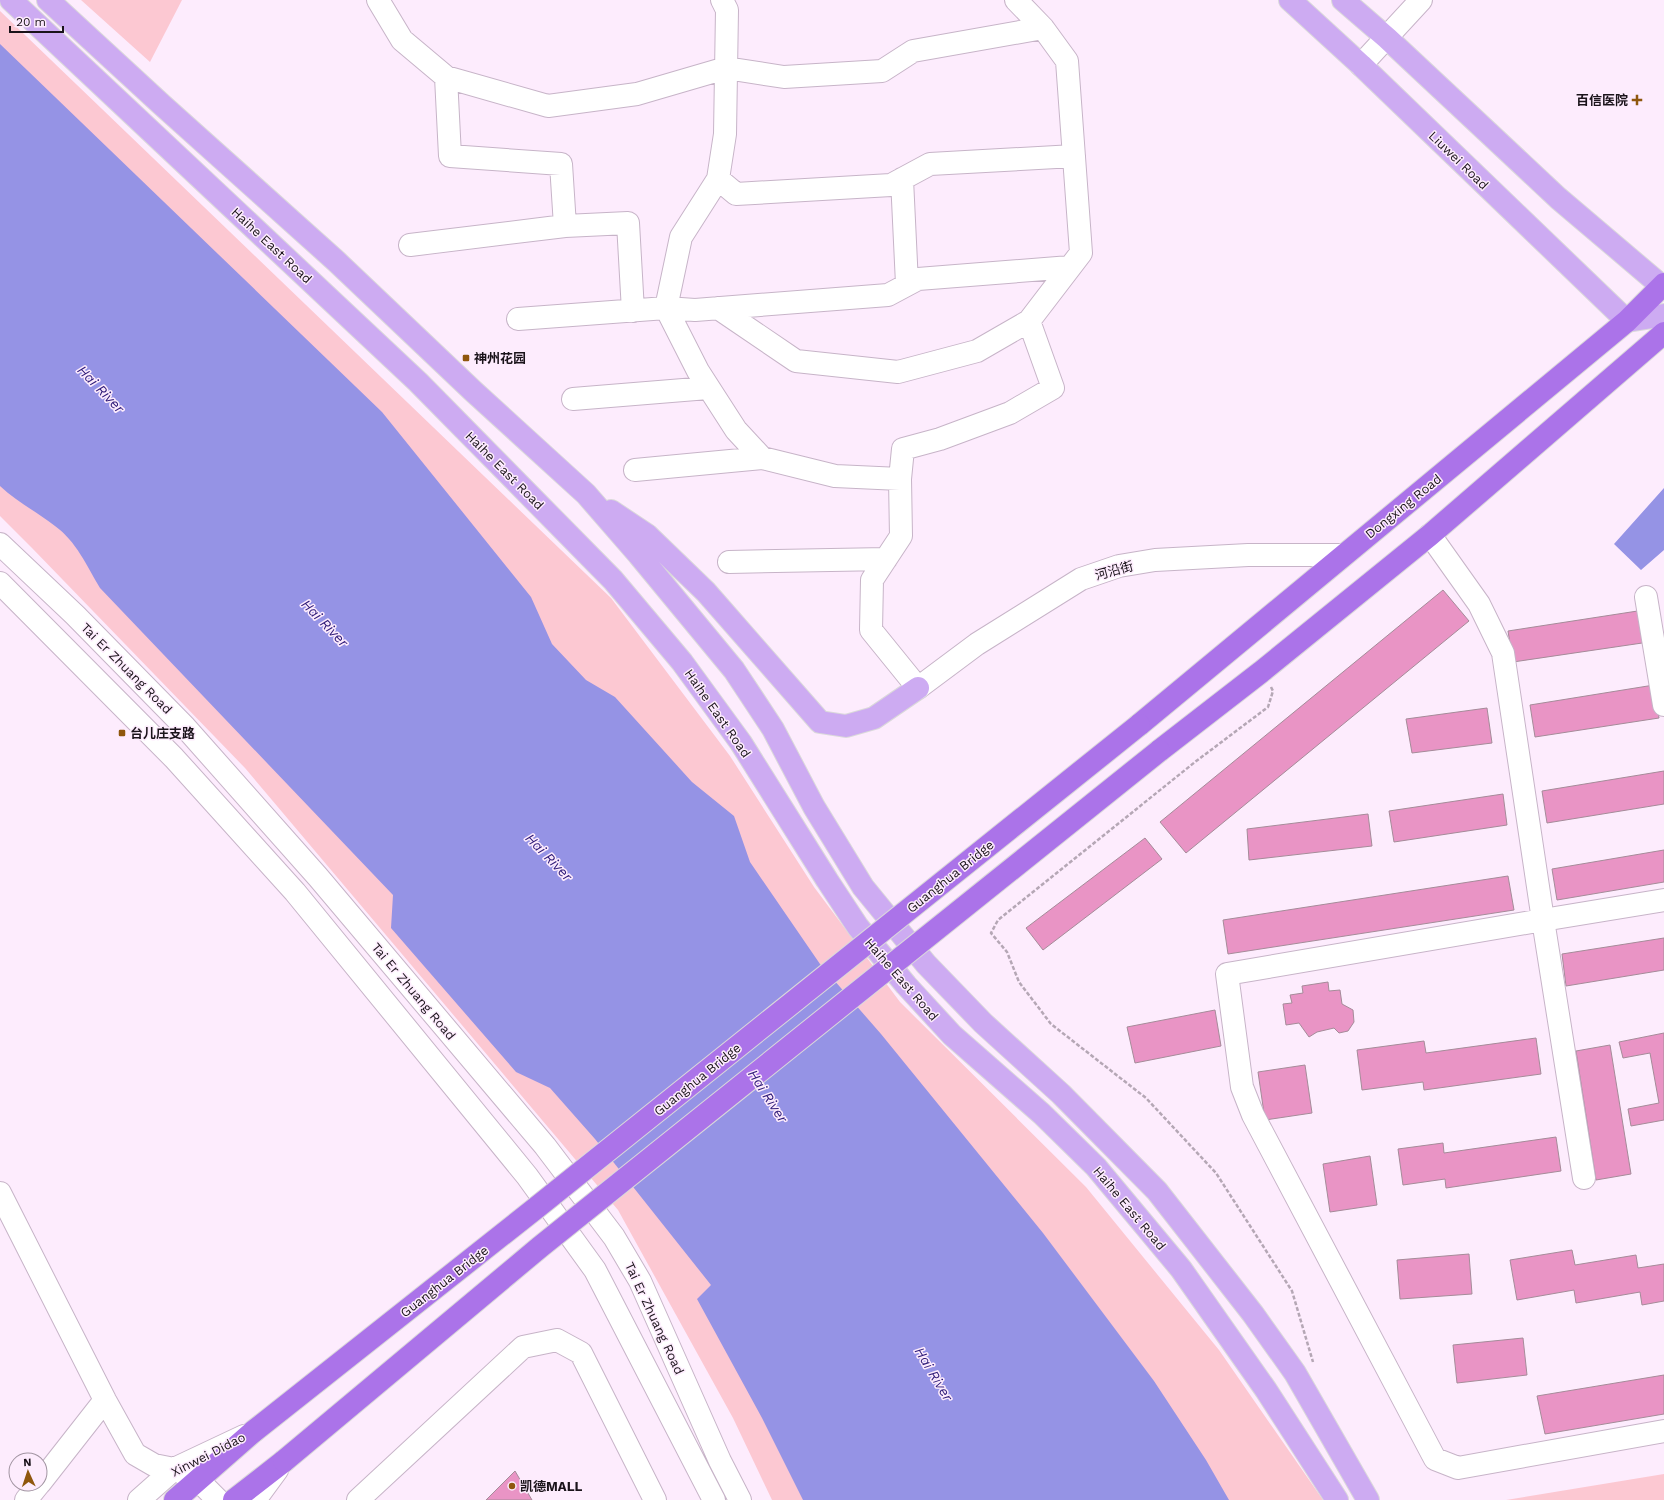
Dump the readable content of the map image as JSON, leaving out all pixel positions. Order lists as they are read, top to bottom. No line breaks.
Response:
{"streets":{"highway":["Dongxing Road","Guanghua Bridge","Xinwei Didao"],"main road":["Liuwei Road","Haihe East Road"],"street":["河沿街","Tai Er Zhuang Road"]},"crossings":[["Liuwei Road","Dongxing Road"],["Dongxing Road","河沿街"],["Dongxing Road","Guanghua Bridge"],["Guanghua Bridge","Xinwei Didao"]],"water":["Hai River"],"places":{"health":["百信医院"],"transit":["神州花园","台儿庄支路"],"other":["凯德MALL"]},"scale_bar":"20 m","north":"top"}
